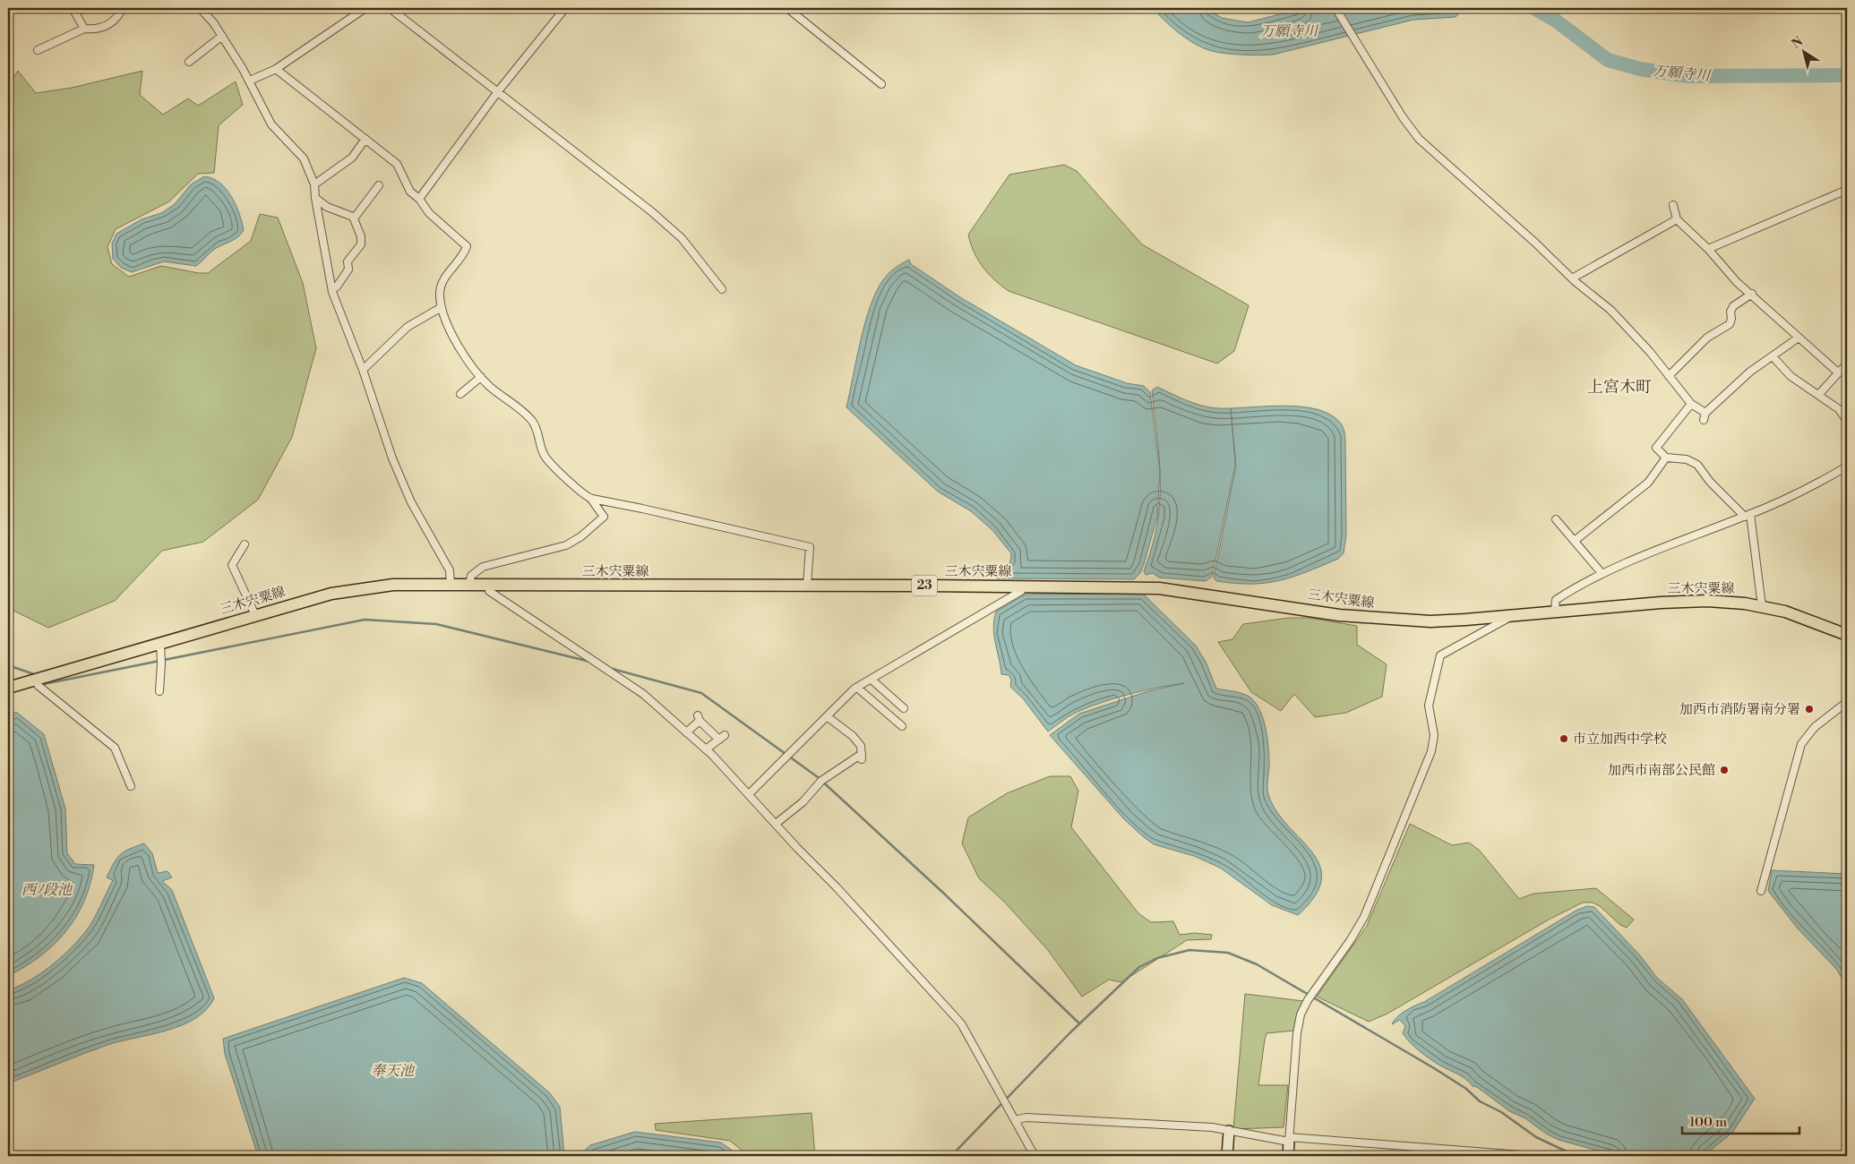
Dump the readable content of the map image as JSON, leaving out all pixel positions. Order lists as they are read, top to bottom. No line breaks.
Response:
{"streets":{"main road":["三木宍粟線","23"]},"districts":["上宮木町"],"water":["万願寺川","西ﾉ段池","奉天池"],"places":["加西市消防署南分署","市立加西中学校","加西市南部公民館"],"scale_bar":"100 m","north":"top left"}
